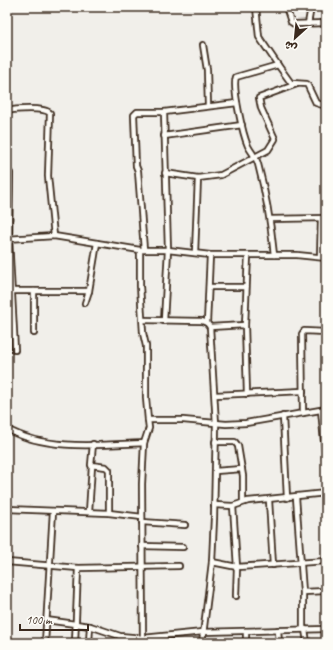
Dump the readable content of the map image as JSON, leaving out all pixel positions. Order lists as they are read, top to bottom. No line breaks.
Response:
{"scale_bar":"100 m","north":"bottom left"}
